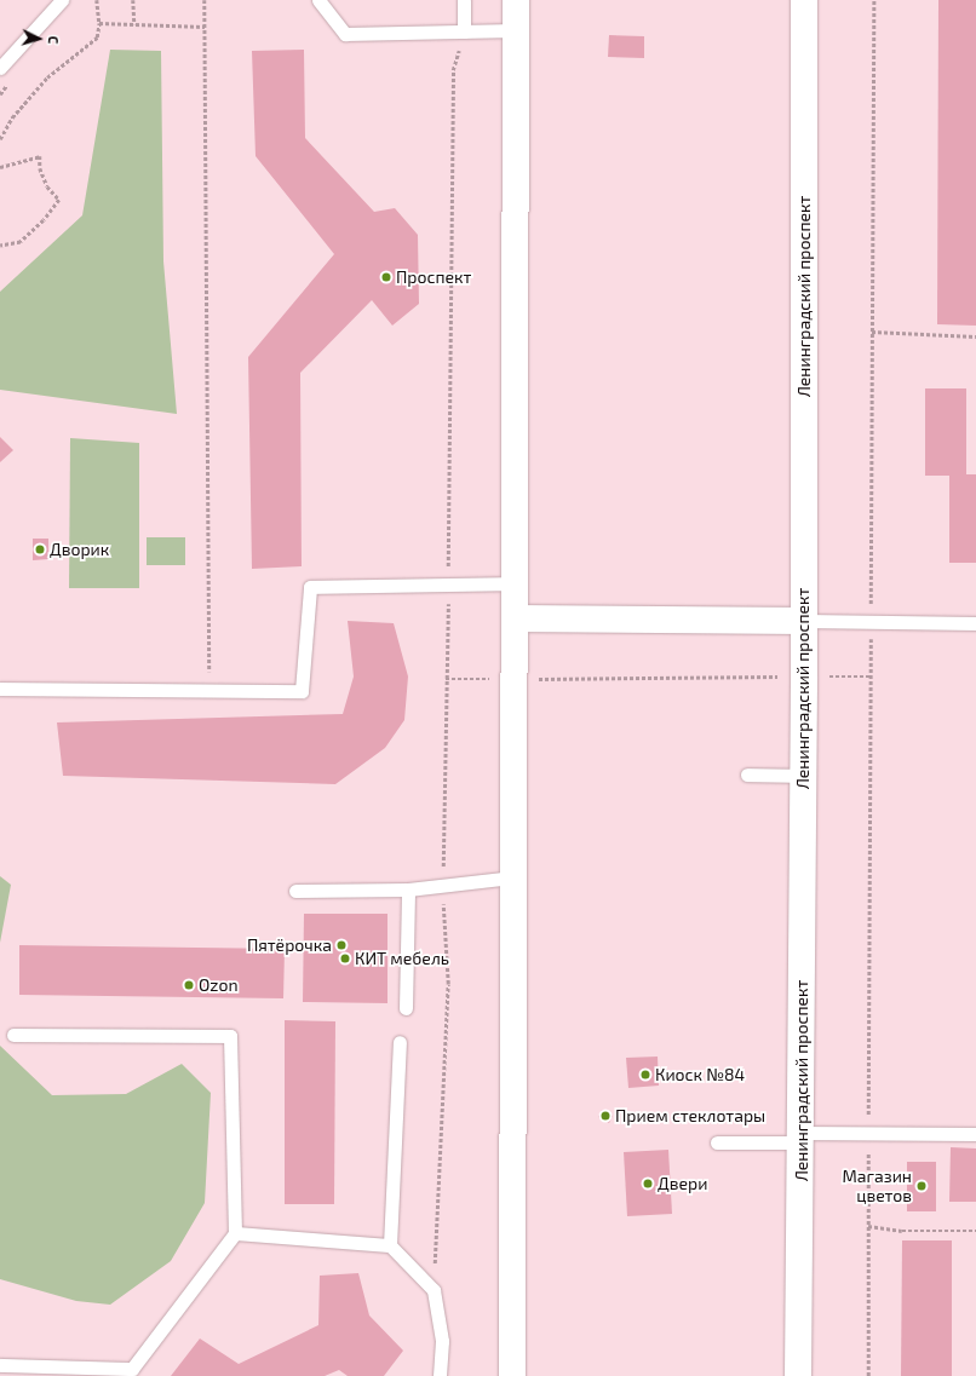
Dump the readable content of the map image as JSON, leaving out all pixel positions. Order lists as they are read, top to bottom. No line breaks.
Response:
{"streets":{"main road":["Ленинградский проспект"]},"places":["Проспект","Дворик","Пятёрочка","КИТ мебель","Ozon","Киоск №84","Прием стеклотары","Двери","Магазин цветов"],"north":"right"}
